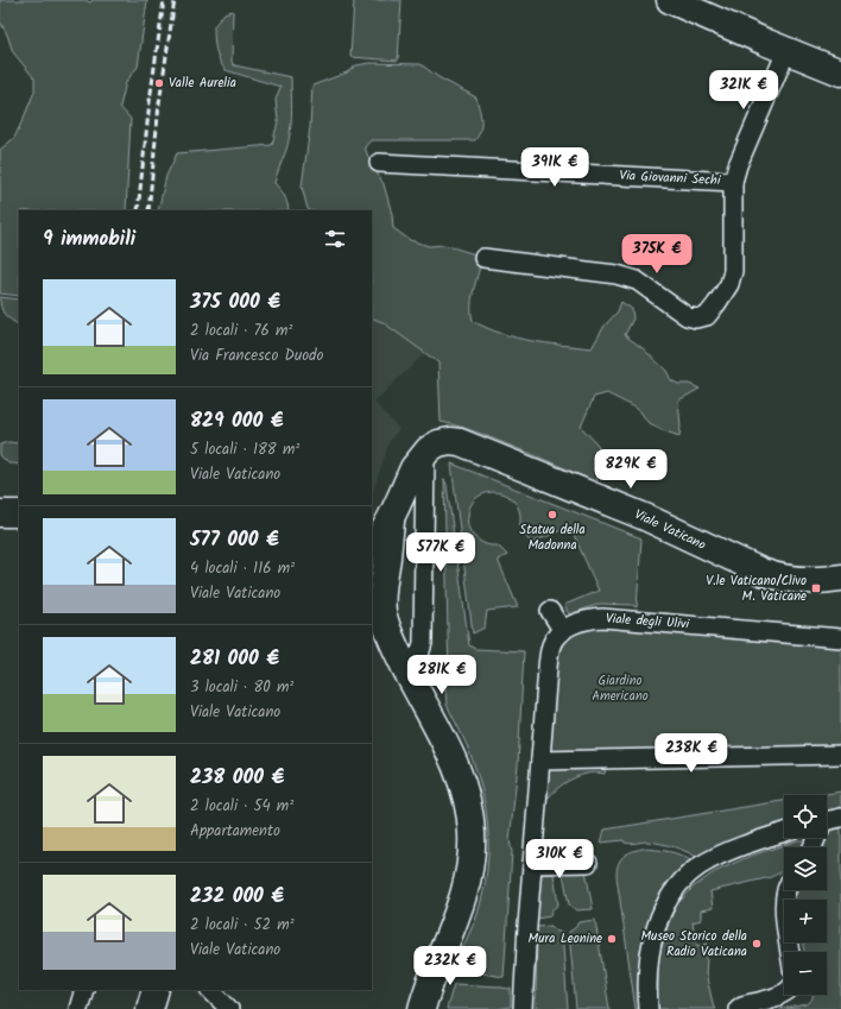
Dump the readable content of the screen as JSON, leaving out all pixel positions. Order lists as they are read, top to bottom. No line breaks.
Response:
{"streets":{"street":["Via Giovanni Sechi","Viale Vaticano","Viale degli Ulivi"]},"parks":["Giardino Americano"],"places":{"other":["Valle Aurelia","Statua della Madonna","Mura Leonine","Museo Storico della Radio Vaticana"],"transit":["V.le Vaticano/Clivo M. Vaticane"]},"page":{"price":["321K €","391K €","375K €","829K €","577K €","281K €","238K €","310K €","232K €"],"heading":"9 immobili","list":[{"name":"375 000 €","note":"2 locali · 76 m² · Via Francesco Duodo"},{"name":"829 000 €","note":"5 locali · 188 m² · Viale Vaticano"},{"name":"577 000 €","note":"4 locali · 116 m² · Viale Vaticano"},{"name":"281 000 €","note":"3 locali · 80 m² · Viale Vaticano"},{"name":"238 000 €","note":"2 locali · 54 m² · Appartamento"},{"name":"232 000 €","note":"2 locali · 52 m² · Viale Vaticano"}],"map_buttons":["+","−"]}}
